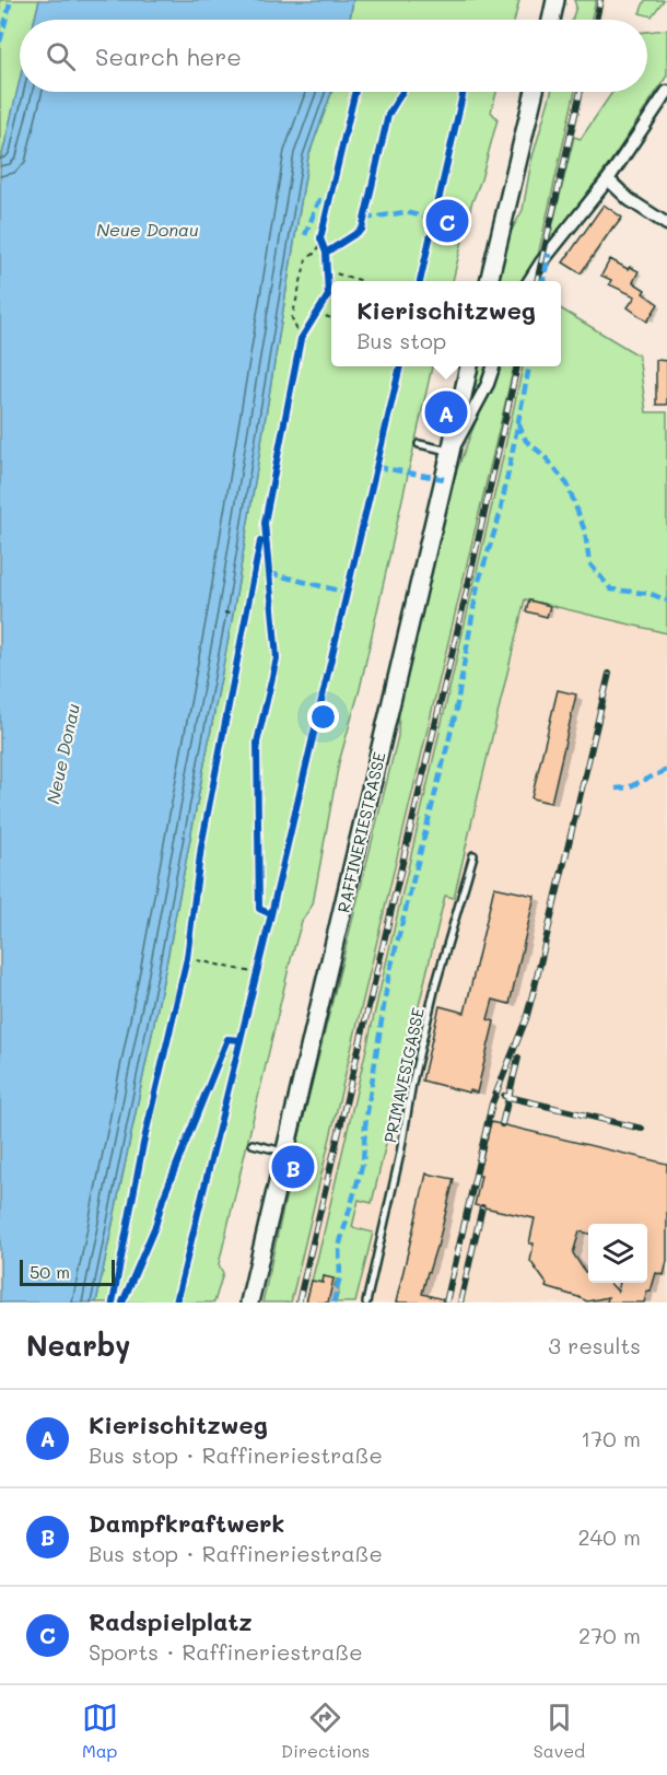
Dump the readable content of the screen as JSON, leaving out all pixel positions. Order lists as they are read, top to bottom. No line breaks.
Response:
{"streets":{"main road":["RAFFINERIESTRASSE"],"lane":["PRIMAVESIGASSE"]},"water":["Neue Donau"],"scale_bar":"50 m","page":{"search":"Search here","pins":["C","A","B"],"popup":["Kierischitzweg","Bus stop"],"scale":"50 m","heading":["Nearby","3 results"],"list":[{"mark":"A","name":"Kierischitzweg","note":"Bus stop · Raffineriestraße","value":"170 m"},{"mark":"B","name":"Dampfkraftwerk","note":"Bus stop · Raffineriestraße","value":"240 m"},{"mark":"C","name":"Radspielplatz","note":"Sports · Raffineriestraße","value":"270 m"}],"nav":["Map","Directions","Saved"]}}
